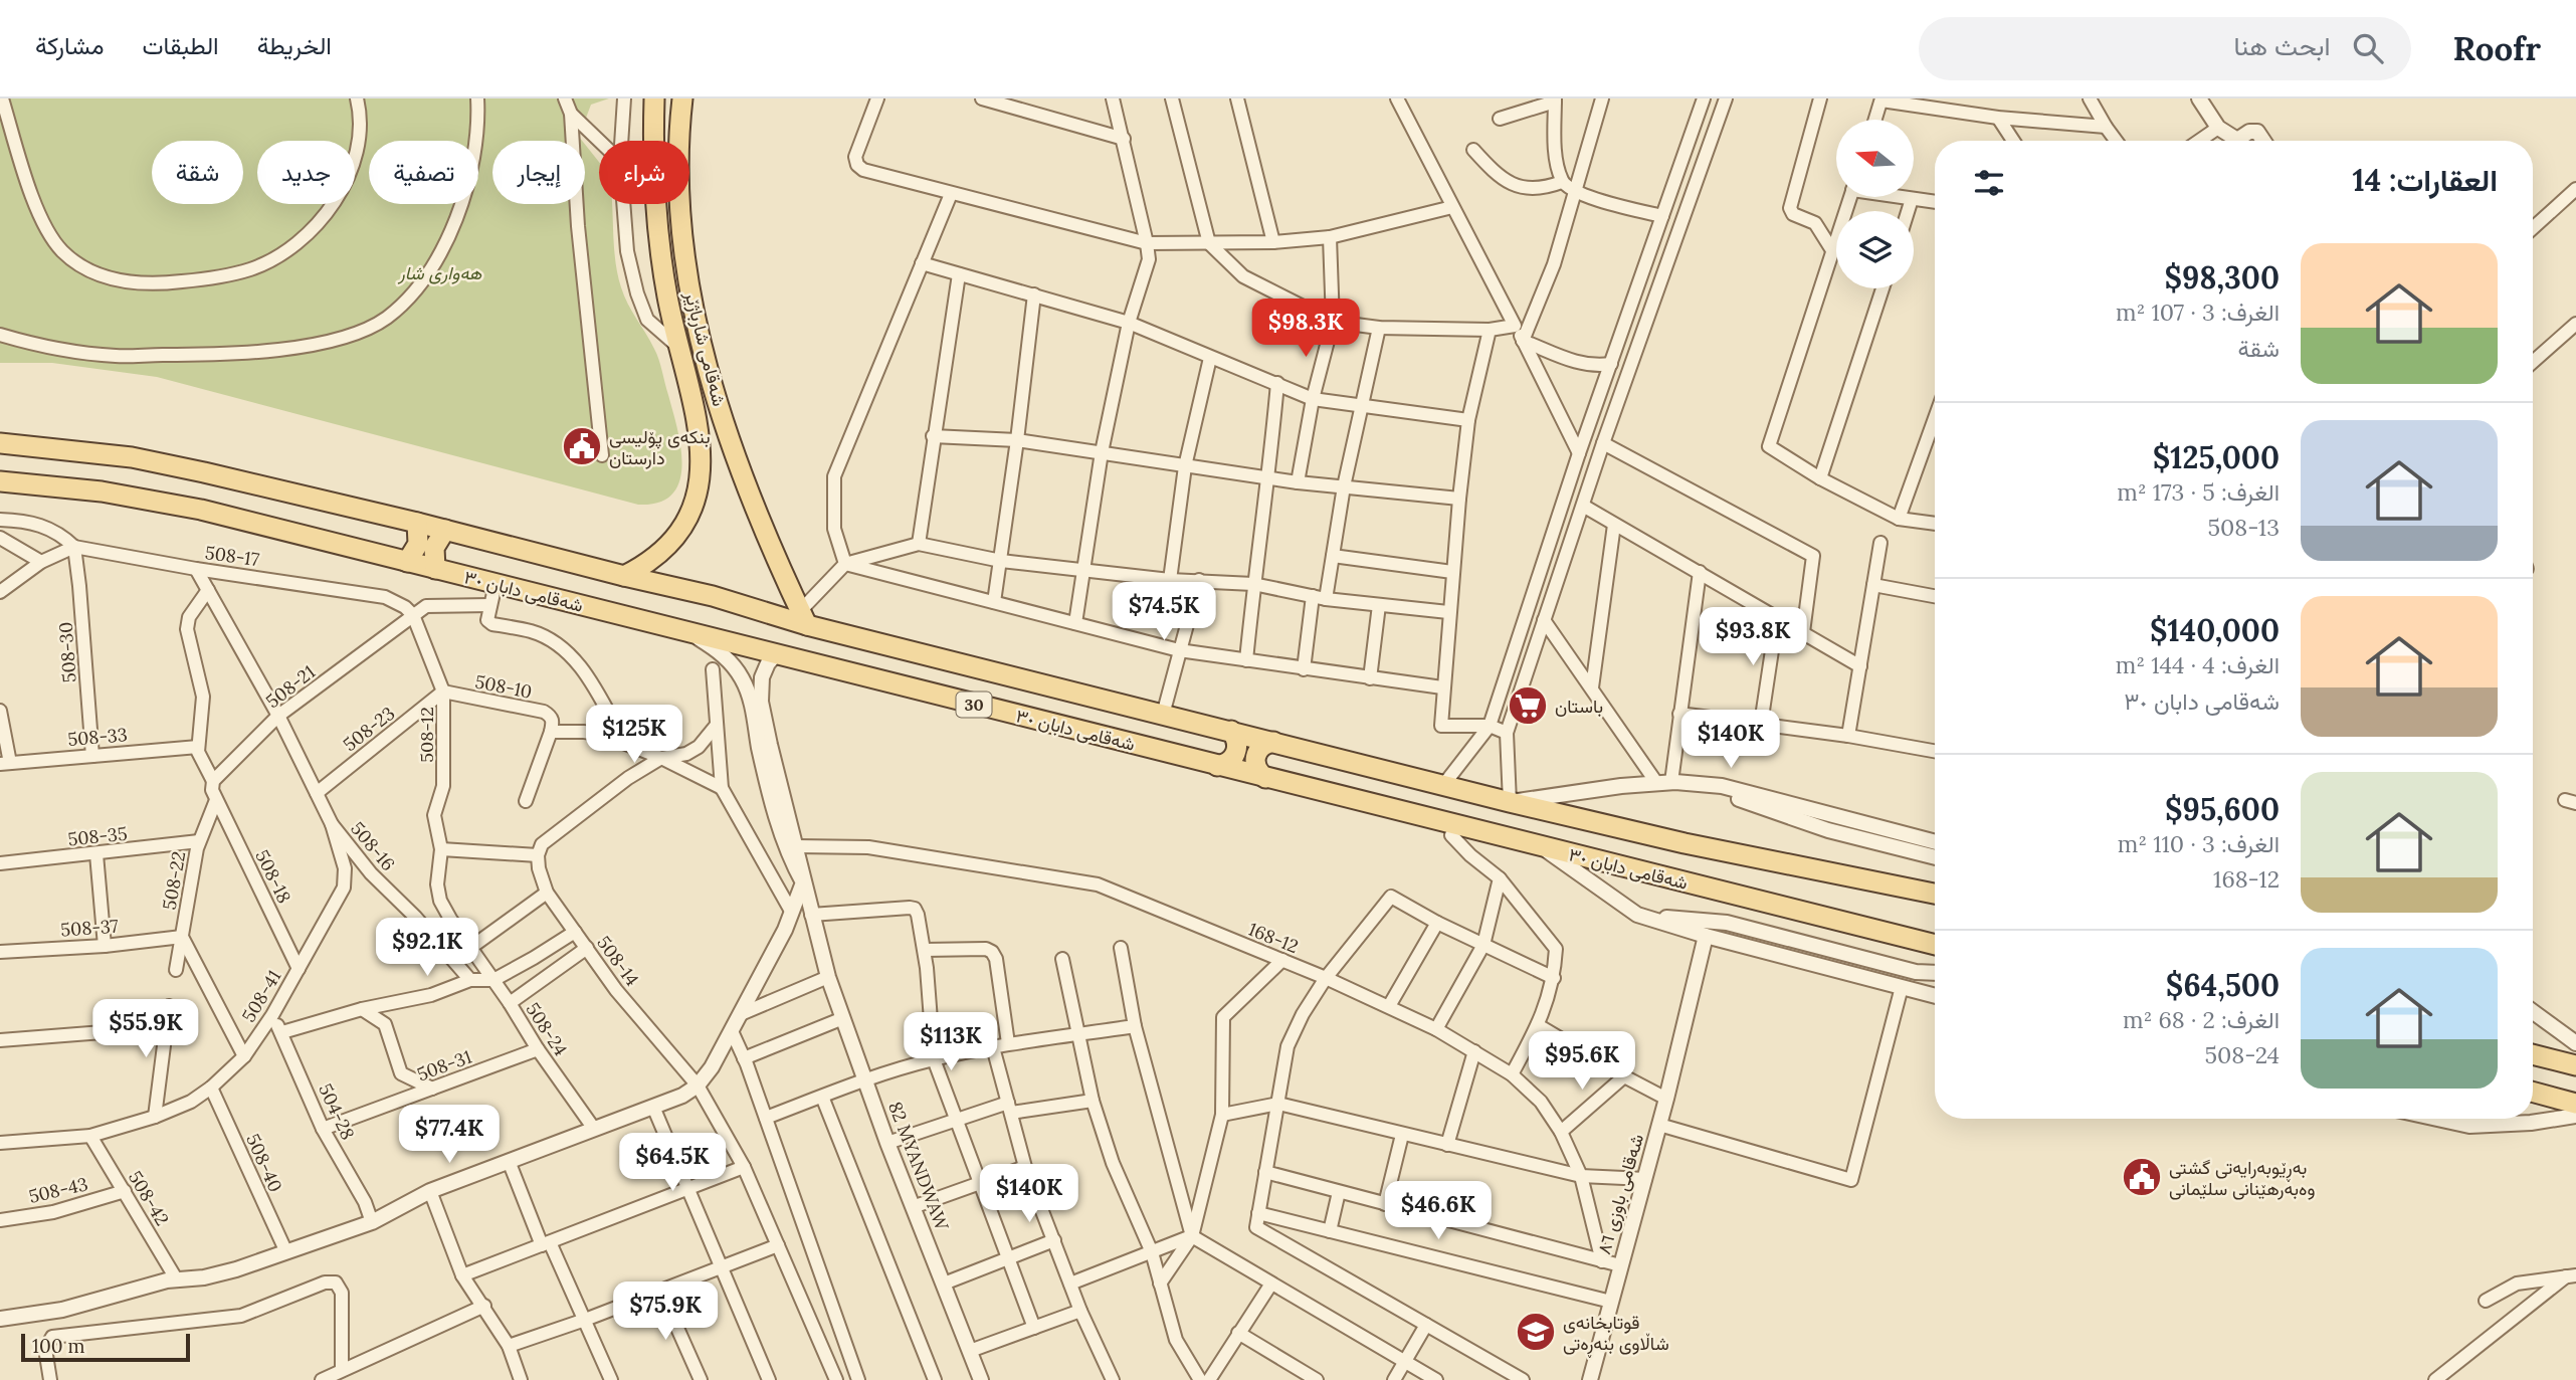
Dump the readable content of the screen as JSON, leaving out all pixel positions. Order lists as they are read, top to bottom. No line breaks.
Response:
{"streets":{"main road":["شەقامی شارباژێر","شەقامی دابان ٣٠","30"],"street":["508-17","508-30","508-21","508-10","508-23","508-12","508-33","508-35","508-16","508-18","508-22","508-37","168-12","508-14","508-41","508-24","508-31","504-28","508-40","82 MYANDWAW","508-43","شەقامی باوزی ٨٦","508-42"]},"crossings":[["شەقامی شارباژێر","شەقامی دابان ٣٠"],["508-17","508-30"],["508-17","508-21"],["508-17","508-12"],["508-17","508-16"],["508-30","508-33"],["508-21","508-12"],["508-21","508-16"],["508-10","508-23"],["508-10","508-12"],["508-23","508-12"],["508-23","508-16"],["508-12","508-24"],["508-35","508-22"],["508-16","508-41"],["508-18","508-22"],["508-18","508-41"],["508-22","508-37"],["508-41","504-28"],["508-41","508-40"],["508-41","508-42"],["508-24","508-31"],["508-31","504-28"],["508-43","508-42"]],"parks":["هەواری شار"],"places":{"public building":["بنکەی پۆلیسی دارستان","بەڕێوبەرایەتی گشتی وەبەرهێنانی سلێمانی"],"supermarket":["باستان"],"school or university":["قوتابخانەی شاڵاوی بنەڕەتی"]},"scale_bar":"100 m","north":"left","page":{"header":"Roofr","search":"ابحث هنا","nav":["الخريطة","الطبقات","مشاركة"],"chip":["شراء","إيجار","تصفية","جديد","شقة"],"heading":"العقارات: 14","list":[{"name":"$98,300","note":"الغرف: 3 · 107 m² · شقة"},{"name":"$125,000","note":"الغرف: 5 · 173 m² · 508-13"},{"name":"$140,000","note":"الغرف: 4 · 144 m² · شەقامی دابان ٣٠"},{"name":"$95,600","note":"الغرف: 3 · 110 m² · 168-12"},{"name":"$64,500","note":"الغرف: 2 · 68 m² · 508-24"}],"price":["$98.3K","$74.5K","$93.8K","$125K","$140K","$92.1K","$55.9K","$113K","$95.6K","$77.4K","$64.5K","$140K","$46.6K","$75.9K"],"scale":"100 m"}}
